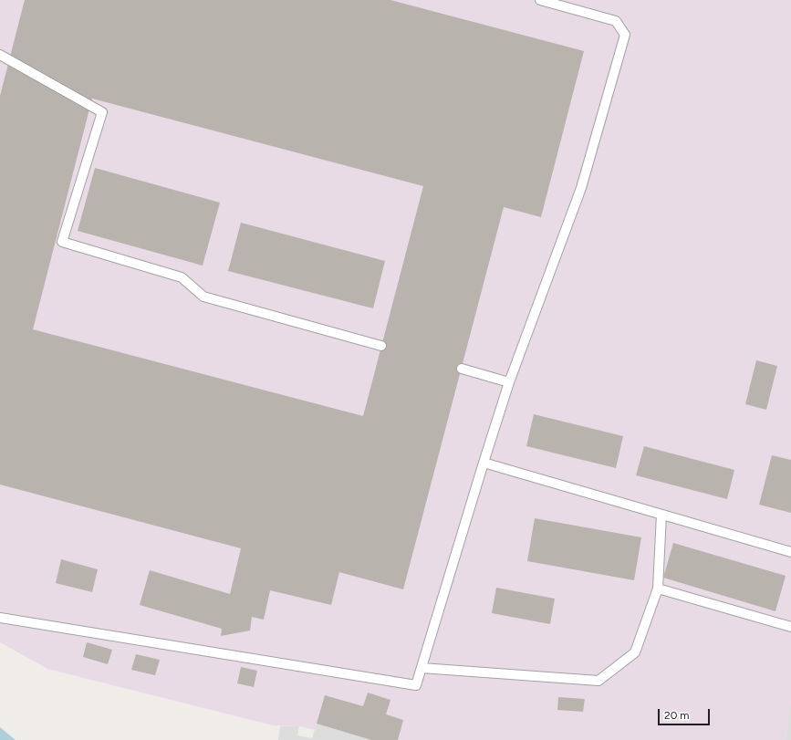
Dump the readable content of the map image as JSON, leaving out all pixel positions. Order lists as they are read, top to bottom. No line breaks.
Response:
{"scale_bar":"20 m"}
